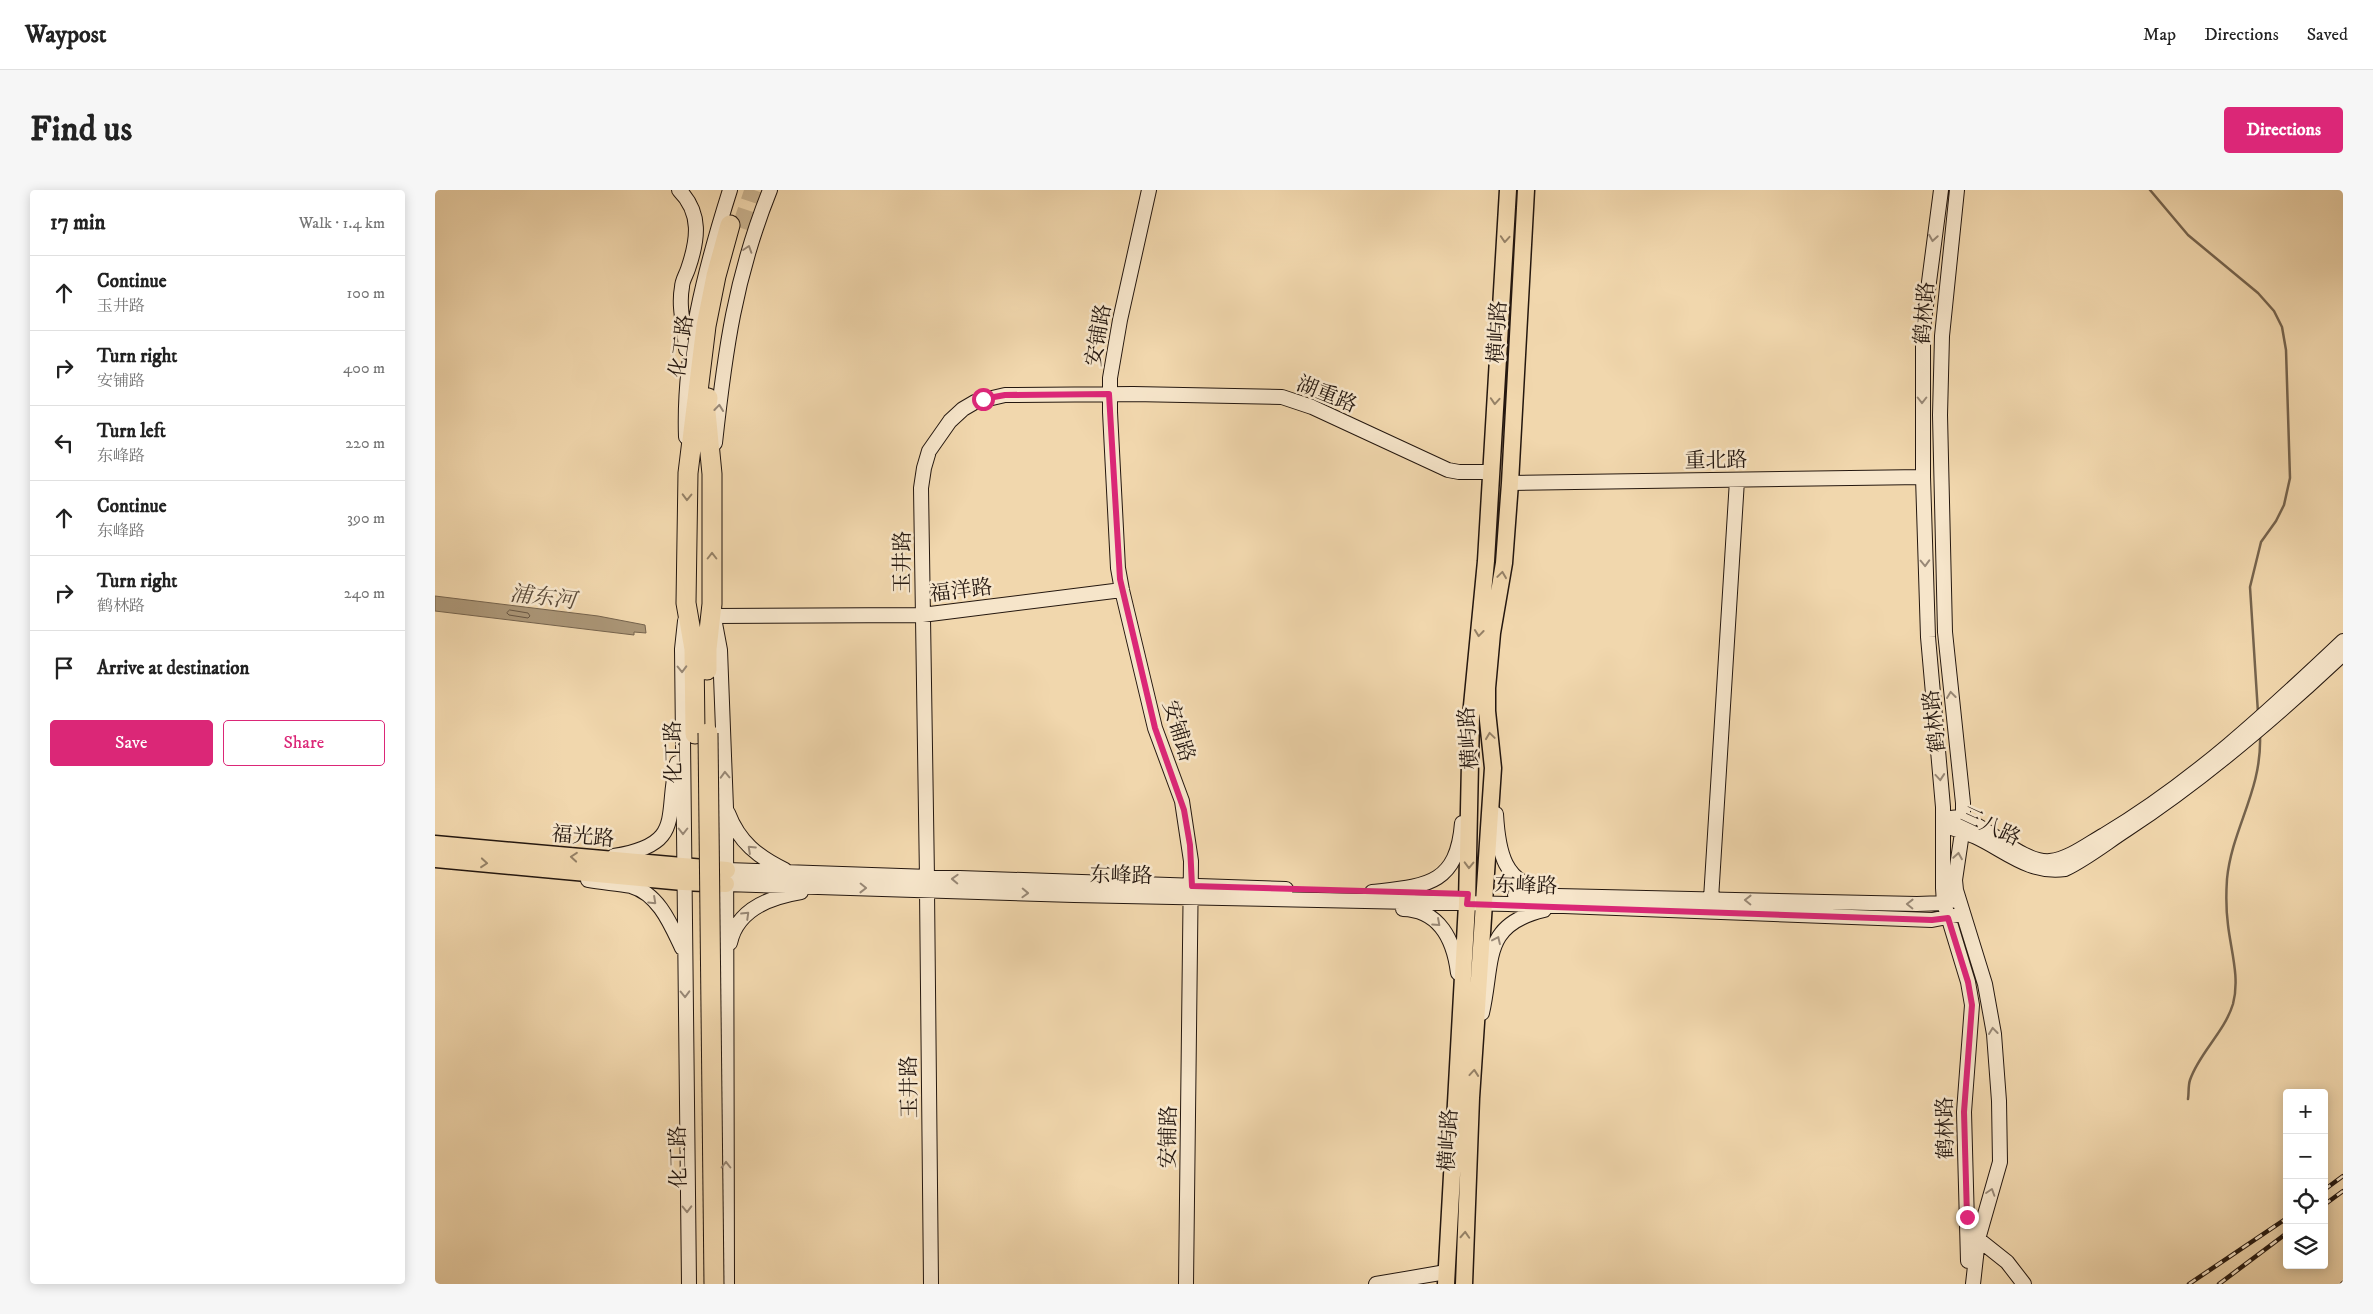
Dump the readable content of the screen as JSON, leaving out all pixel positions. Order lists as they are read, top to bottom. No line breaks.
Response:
{"streets":{"highway":["化工路"],"main road":["鹤林路","横屿路","安铺路","湖重路","重北路","玉井路","福洋路","三八路","福光路","东峰路"]},"crossings":[["鹤林路","重北路"],["鹤林路","三八路"],["鹤林路","东峰路"],["横屿路","湖重路"],["横屿路","重北路"],["横屿路","东峰路"],["安铺路","湖重路"],["安铺路","玉井路"],["安铺路","福洋路"],["安铺路","东峰路"],["化工路","福洋路"],["湖重路","玉井路"],["玉井路","福洋路"],["玉井路","东峰路"],["福光路","东峰路"]],"water":["浦东河"],"page":{"header":"Waypost","nav":["Map","Directions","Saved"],"buttons":["Directions",["Save","Share"]],"title":"Find us","heading":["17 min","Walk · 1.4 km"],"list":[["Continue","玉井路","100 m"],["Turn right","安铺路","400 m"],["Turn left","东峰路","220 m"],["Continue","东峰路","390 m"],["Turn right","鹤林路","240 m"],"Arrive at destination"],"map_buttons":["+","−"]}}
